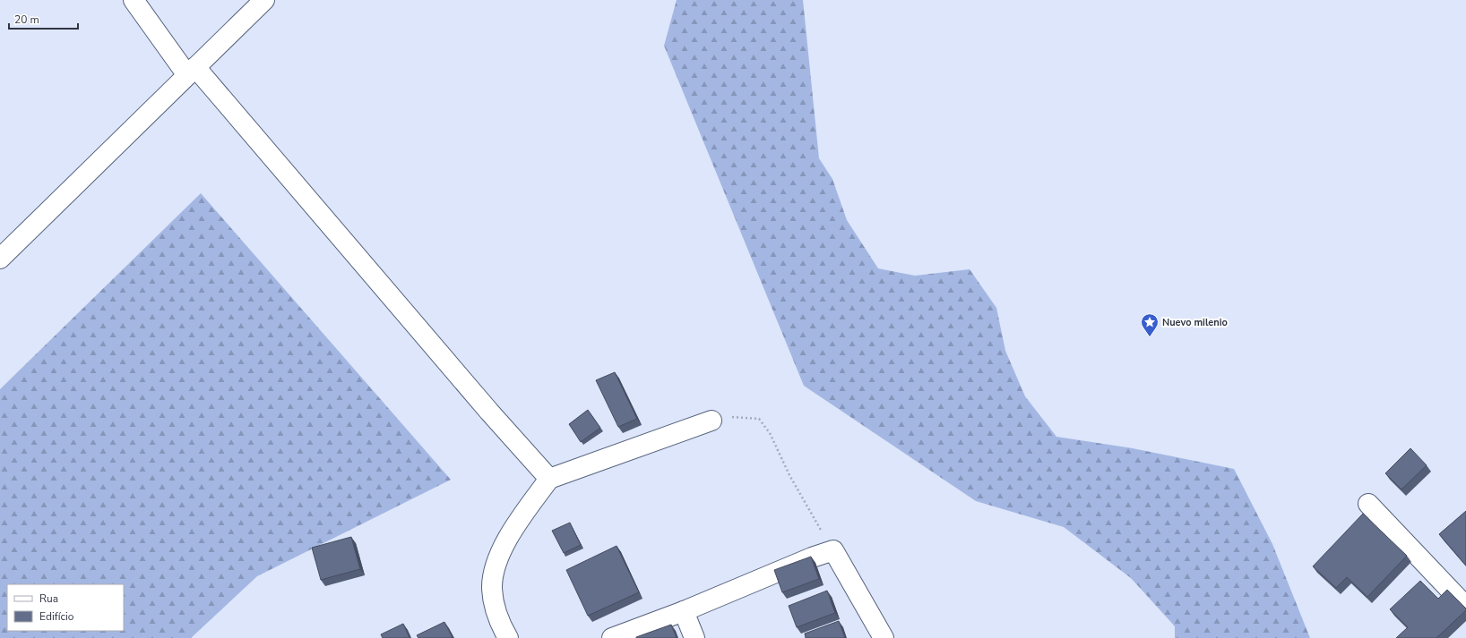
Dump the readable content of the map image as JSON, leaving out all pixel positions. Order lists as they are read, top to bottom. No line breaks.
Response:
{"places":{"place":["Nuevo milenio"]},"legend":["Rua","Edifício"],"scale_bar":"20 m"}
